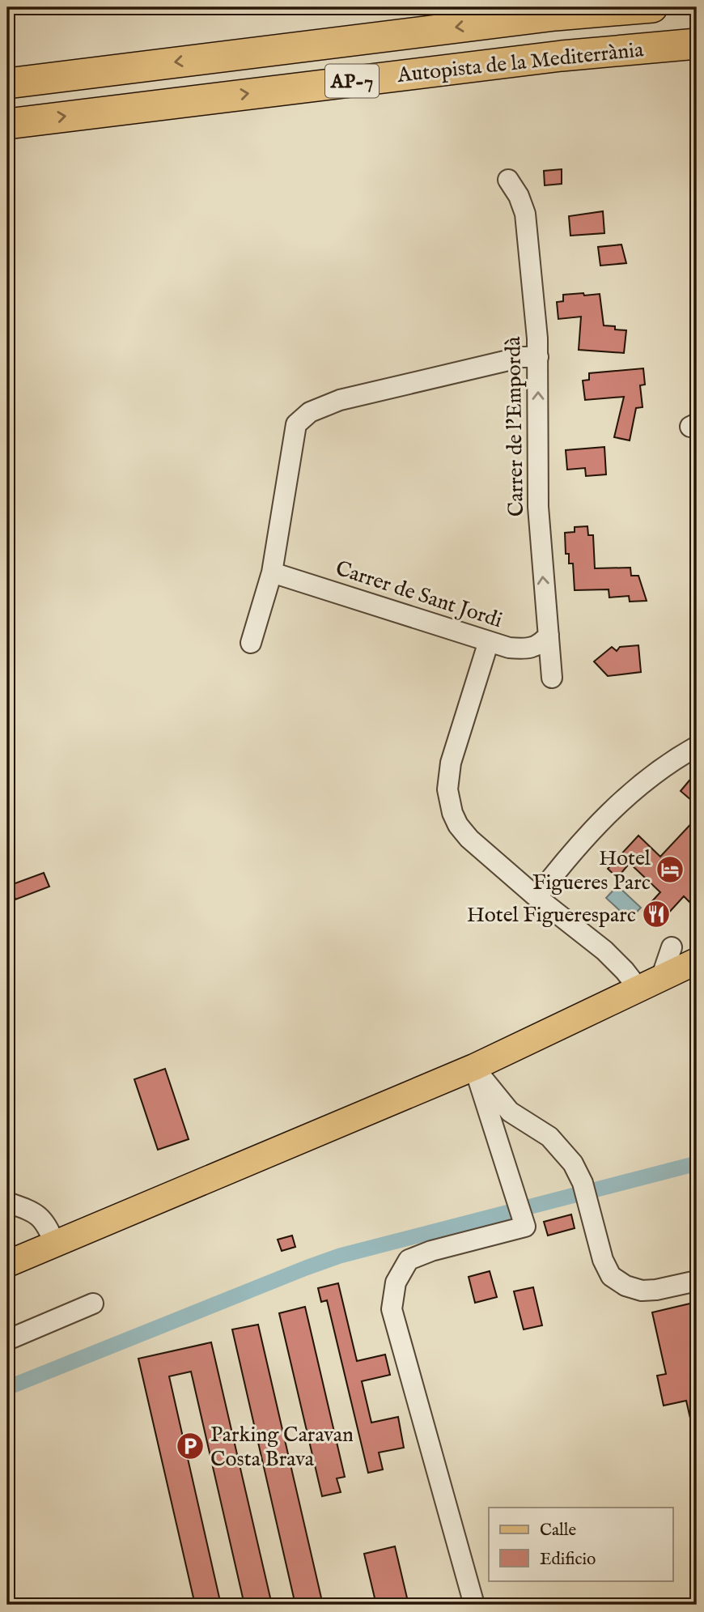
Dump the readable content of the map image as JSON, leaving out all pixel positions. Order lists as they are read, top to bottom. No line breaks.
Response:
{"streets":{"highway":["Autopista de la Mediterrània","AP-7"],"street":["Carrer de l'Empordà","Carrer de Sant Jordi"]},"crossings":[["Carrer de l'Empordà","Carrer de Sant Jordi"]],"one_way":["Carrer de l'Empordà"],"places":{"hotel":["Hotel Figueres Parc"],"restaurant":["Hotel Figueresparc"],"parking":["Parking Caravan Costa Brava"]},"legend":["Calle","Edificio"]}
